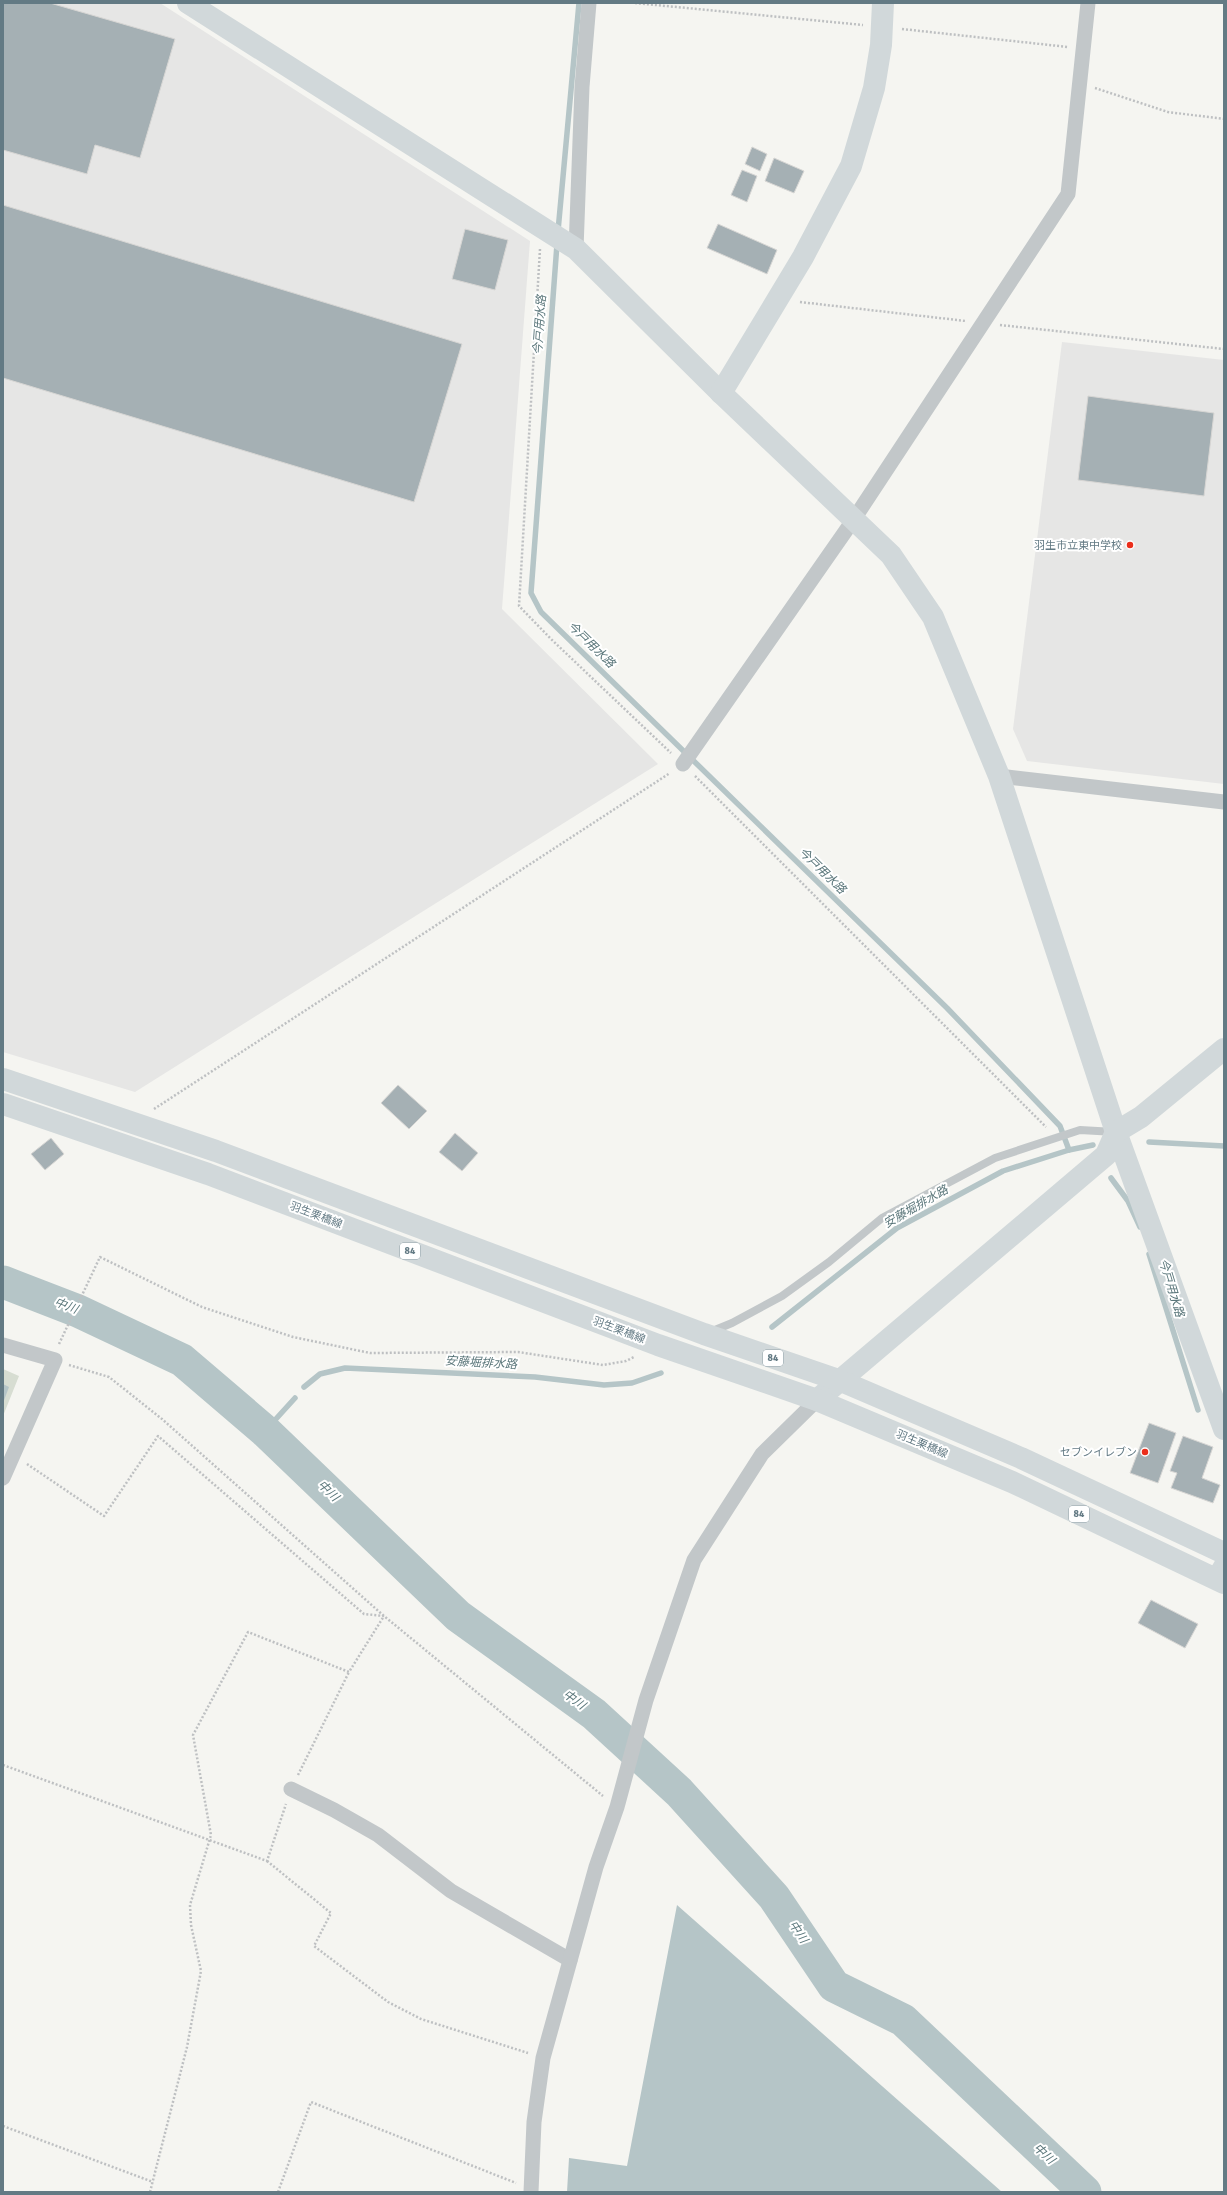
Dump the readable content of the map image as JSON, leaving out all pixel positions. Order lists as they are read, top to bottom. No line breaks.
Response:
{"streets":{"street":["羽生栗橋線","84"]},"water":["今戸用水路","安藤堀排水路","中川"],"places":["羽生市立東中学校","セブンイレブン"]}
